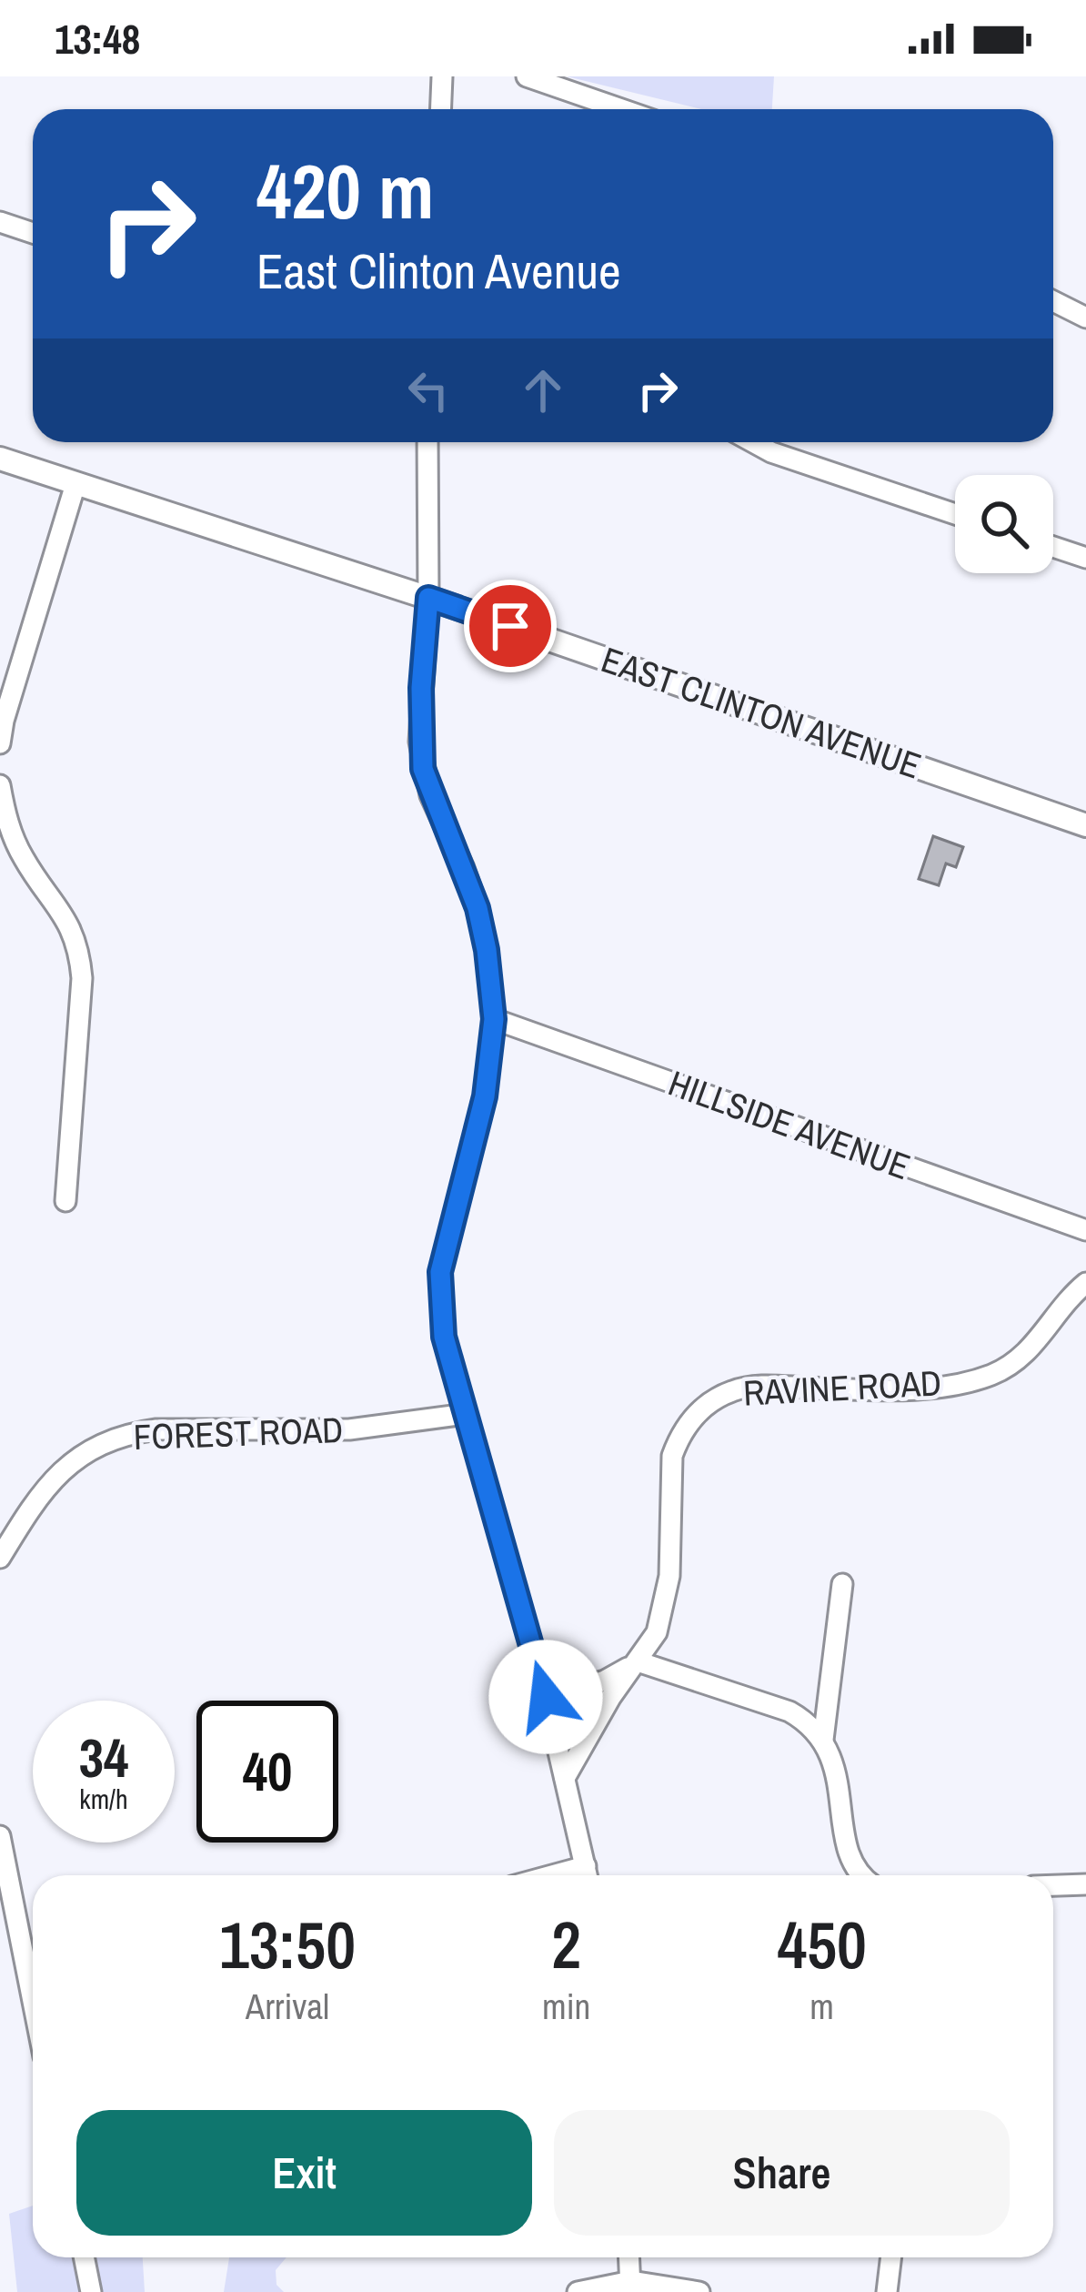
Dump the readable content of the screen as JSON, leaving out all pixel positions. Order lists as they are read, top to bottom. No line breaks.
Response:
{"streets":{"main road":["EAST CLINTON AVENUE"],"street":["HILLSIDE AVENUE","RAVINE ROAD","FOREST ROAD"]},"page":{"status":"13:48","turn":["420 m","East Clinton Avenue"],"speed":"34 km/h","limit":"40","eta":["13:50","Arrival","2","min","450","m"],"buttons":["Exit","Share"]}}
